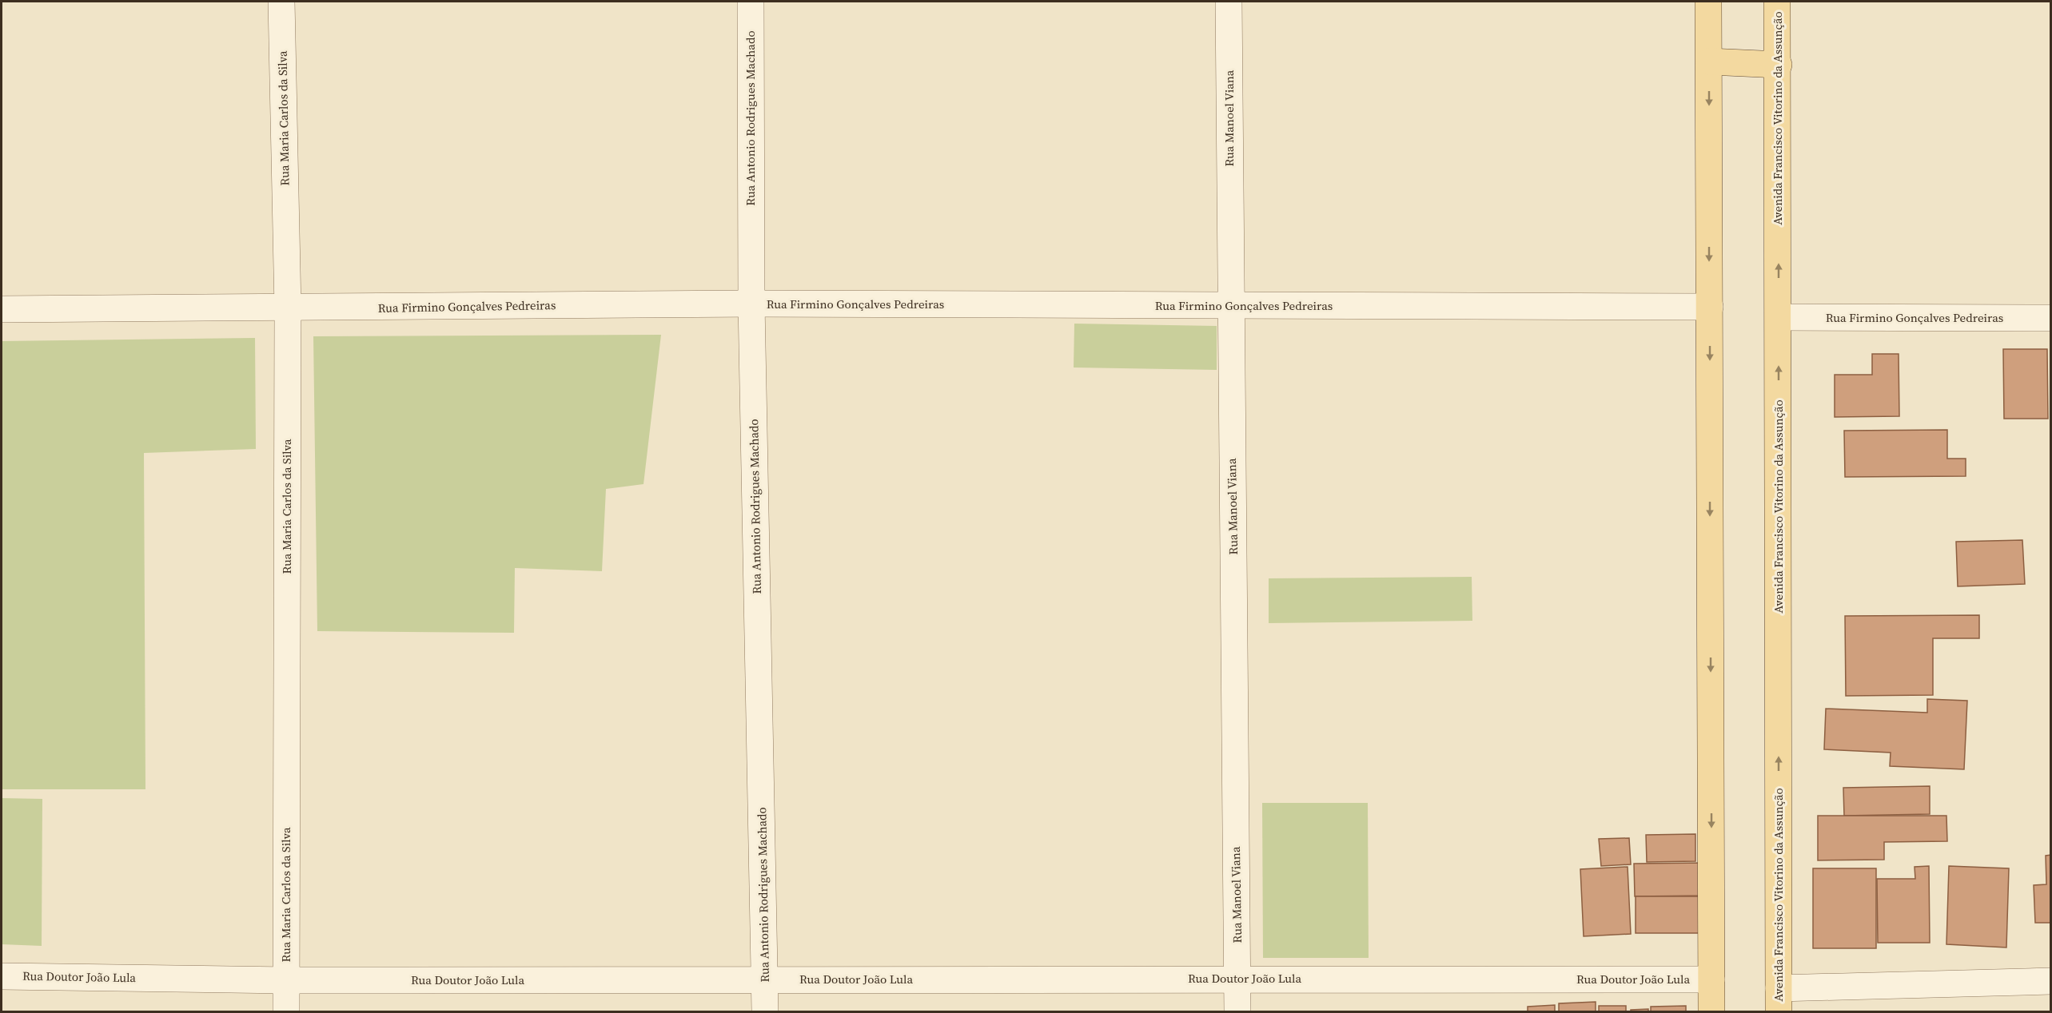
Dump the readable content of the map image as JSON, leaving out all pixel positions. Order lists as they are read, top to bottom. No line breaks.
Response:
{"streets":{"main road":["Avenida Francisco Vitorino da Assunção"],"street":["Rua Maria Carlos da Silva","Rua Antonio Rodrigues Machado","Rua Manoel Viana","Rua Firmino Gonçalves Pedreiras","Rua Doutor João Lula"]},"crossings":[["Rua Maria Carlos da Silva","Rua Firmino Gonçalves Pedreiras"],["Rua Maria Carlos da Silva","Rua Doutor João Lula"],["Rua Antonio Rodrigues Machado","Rua Firmino Gonçalves Pedreiras"],["Rua Antonio Rodrigues Machado","Rua Doutor João Lula"],["Rua Manoel Viana","Rua Firmino Gonçalves Pedreiras"],["Rua Manoel Viana","Rua Doutor João Lula"],["Avenida Francisco Vitorino da Assunção","Rua Firmino Gonçalves Pedreiras"]]}
